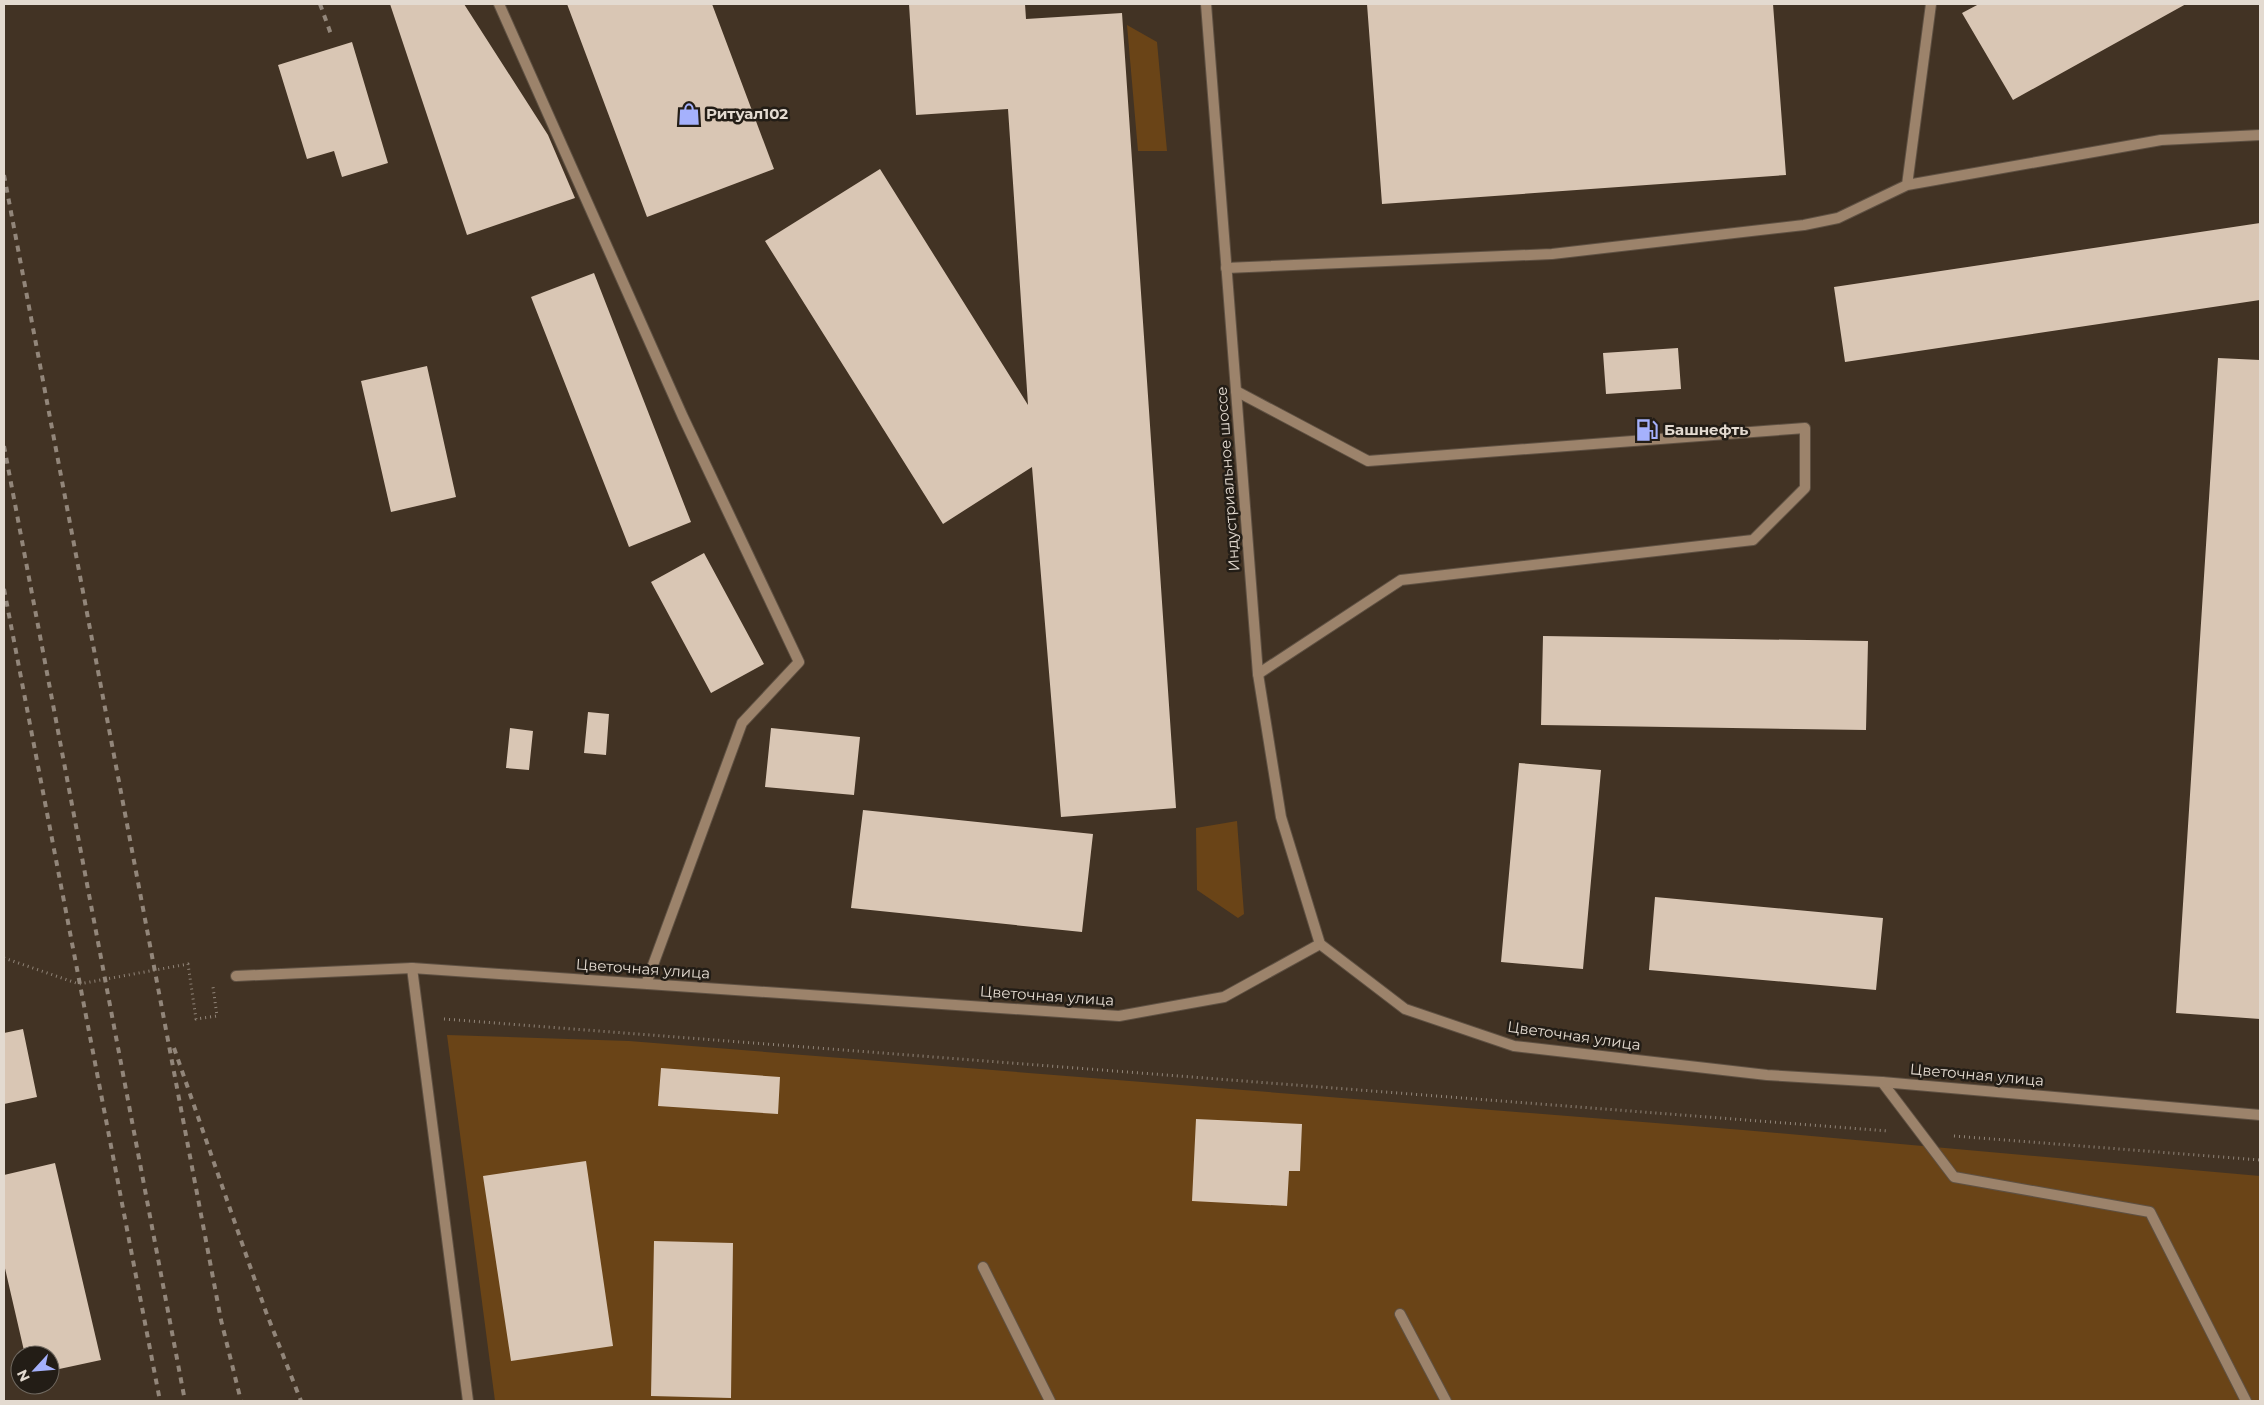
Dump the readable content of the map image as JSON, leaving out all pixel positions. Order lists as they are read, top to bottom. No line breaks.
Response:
{"streets":{"street":["Индустриальное шоссе","Цветочная улица"]},"crossings":[["Индустриальное шоссе","Цветочная улица"]],"places":{"shop":["Ритуал102"],"fuel station":["Башнефть"]},"north":"bottom left"}
